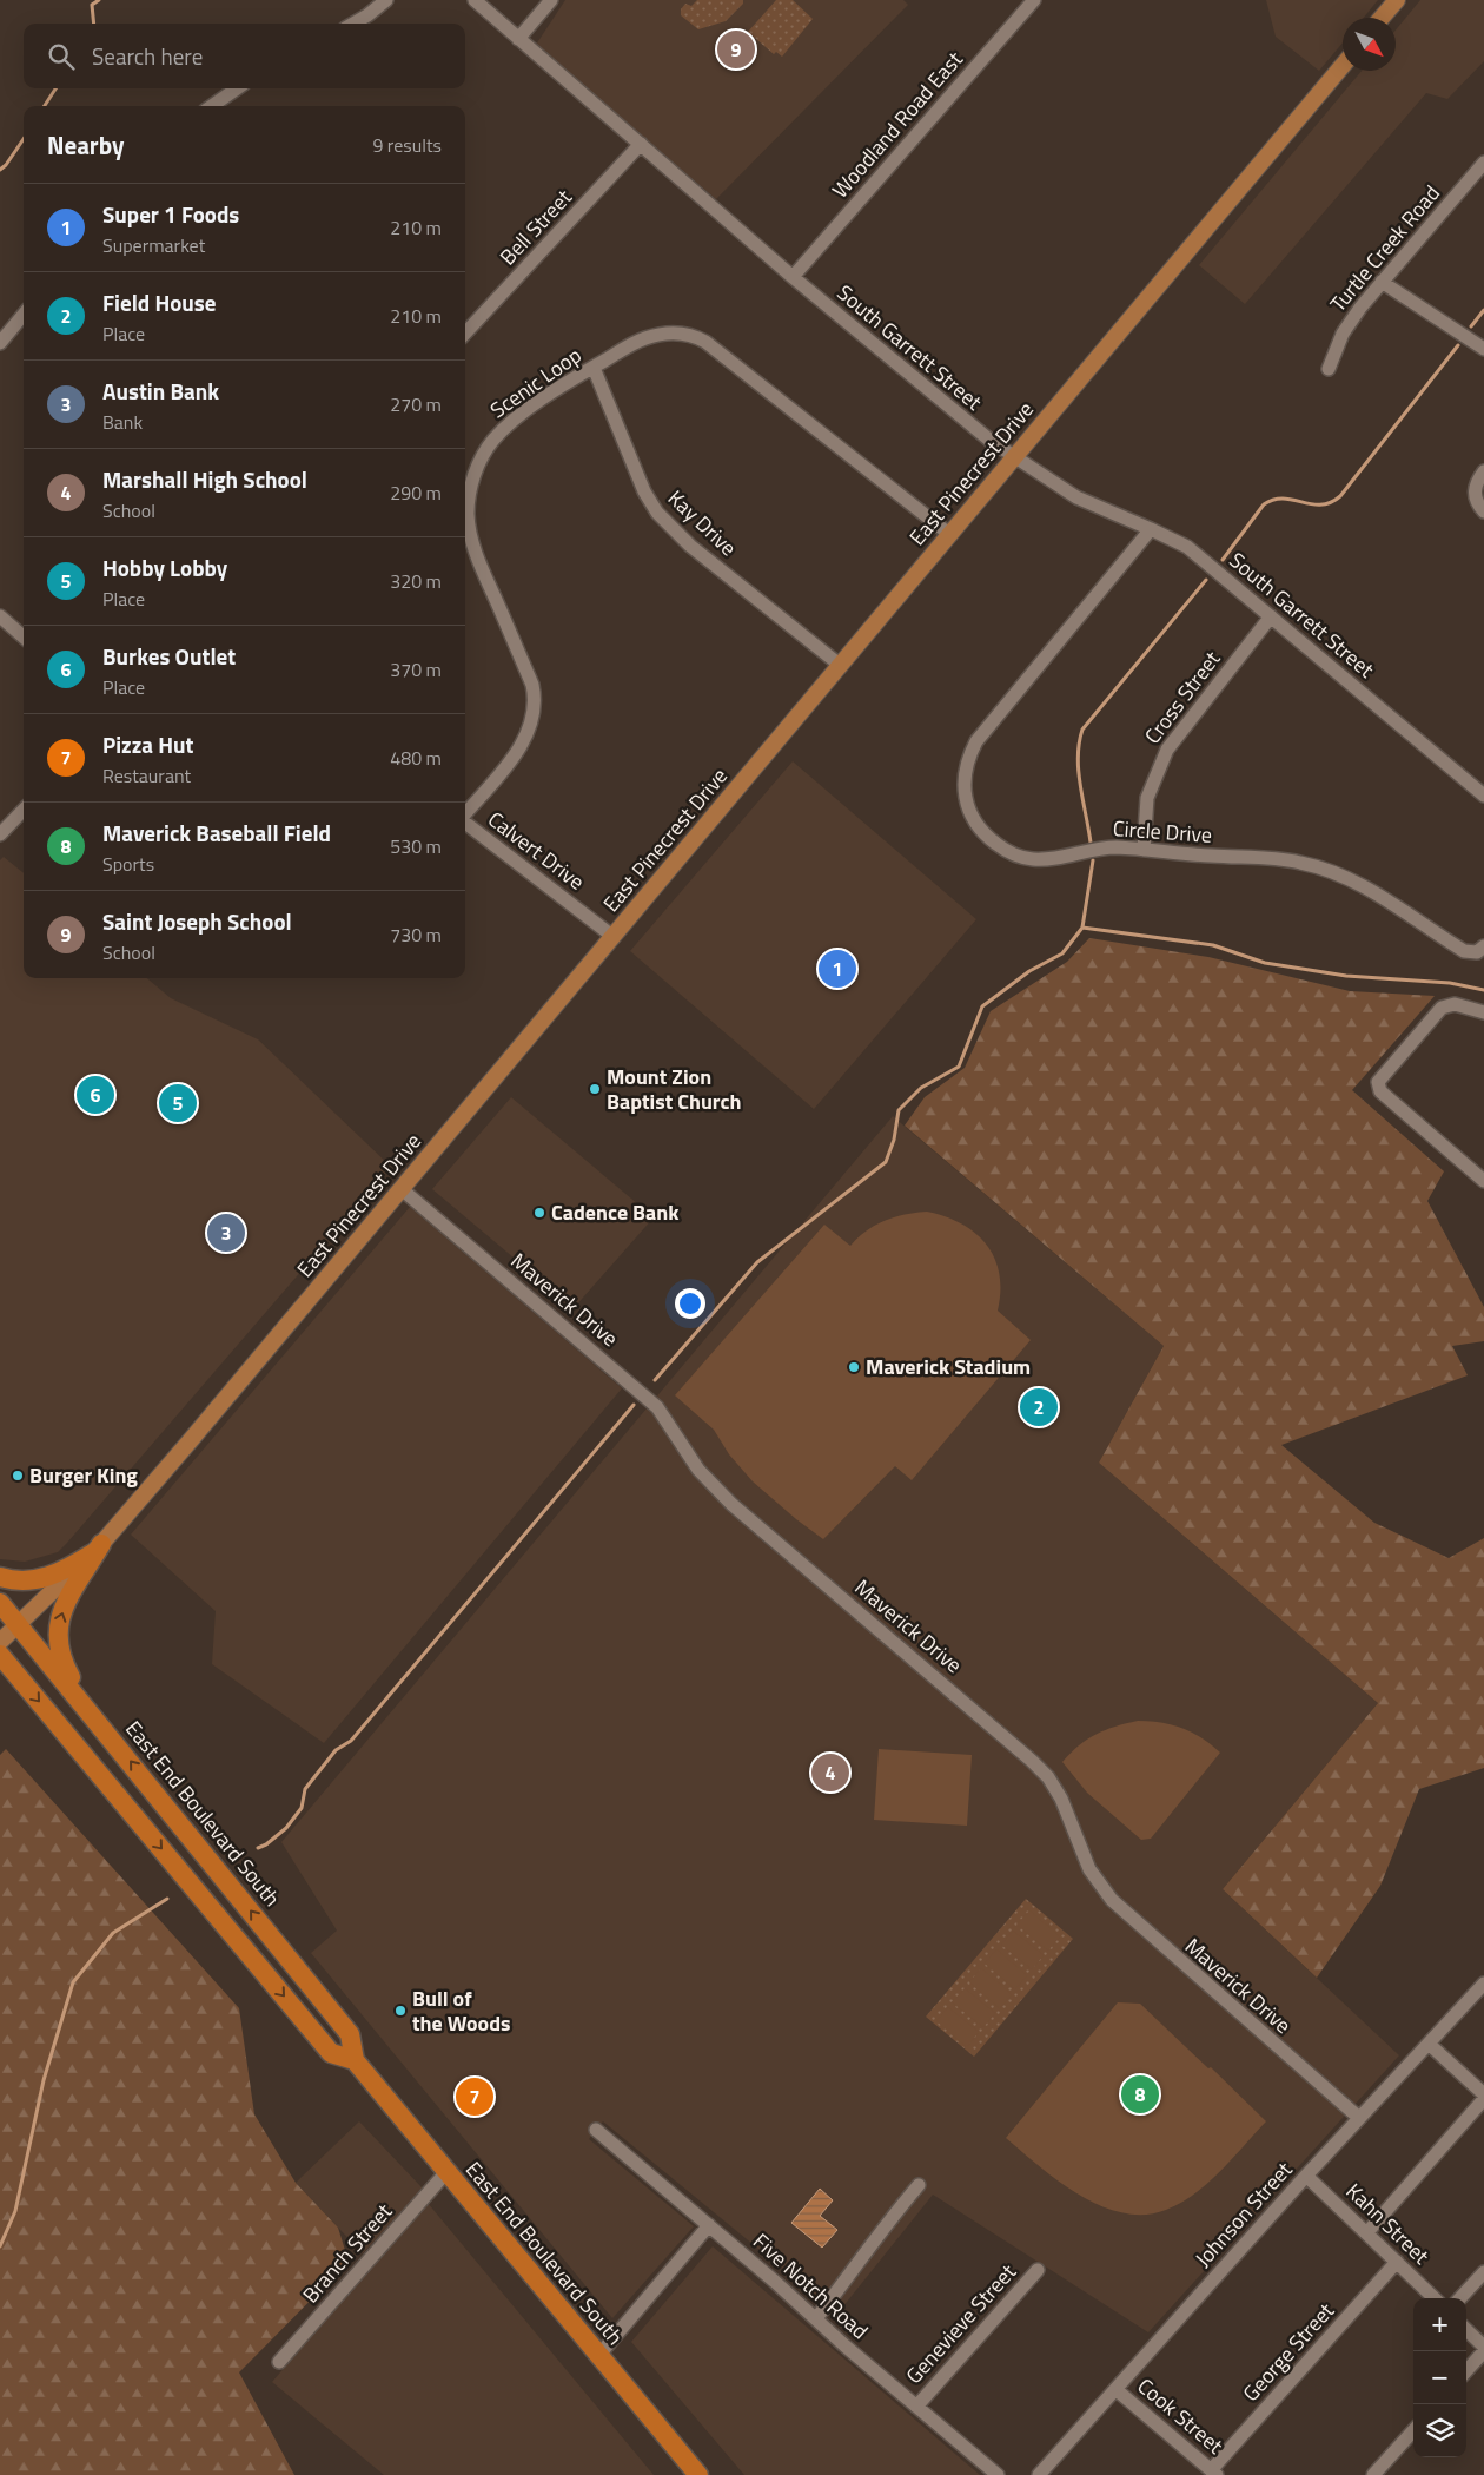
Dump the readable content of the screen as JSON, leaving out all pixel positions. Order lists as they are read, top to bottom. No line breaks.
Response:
{"streets":{"highway":["East End Boulevard South"],"main road":["East Pinecrest Drive"],"street":["Woodland Road East","Bell Street","Turtle Creek Road","South Garrett Street","Scenic Loop","Kay Drive","Cross Street","Circle Drive","Calvert Drive","Maverick Drive","Johnson Street","Kahn Street","Branch Street","Five Notch Road","Genevieve Street","George Street","Cook Street"]},"crossings":[["Woodland Road East","South Garrett Street"],["Bell Street","South Garrett Street"],["South Garrett Street","East Pinecrest Drive"],["South Garrett Street","Cross Street"],["South Garrett Street","Circle Drive"],["Scenic Loop","East Pinecrest Drive"],["Scenic Loop","Kay Drive"],["East Pinecrest Drive","Kay Drive"],["East Pinecrest Drive","Calvert Drive"],["East Pinecrest Drive","Maverick Drive"],["East Pinecrest Drive","East End Boulevard South"],["Cross Street","Circle Drive"],["Maverick Drive","Johnson Street"],["East End Boulevard South","Branch Street"],["Johnson Street","Kahn Street"],["Johnson Street","Cook Street"],["Kahn Street","George Street"],["Five Notch Road","Genevieve Street"],["George Street","Cook Street"]],"places":["Mount Zion Baptist Church","Cadence Bank","Maverick Stadium","Burger King","Bull of the Woods"],"north":"bottom right","page":{"search":"Search here","pins":["9","1","6","5","3","2","4","8","7"],"heading":["Nearby","9 results"],"list":[{"mark":"1","name":"Super 1 Foods","note":"Supermarket","value":"210 m"},{"mark":"2","name":"Field House","note":"Place","value":"210 m"},{"mark":"3","name":"Austin Bank","note":"Bank","value":"270 m"},{"mark":"4","name":"Marshall High School","note":"School","value":"290 m"},{"mark":"5","name":"Hobby Lobby","note":"Place","value":"320 m"},{"mark":"6","name":"Burkes Outlet","note":"Place","value":"370 m"},{"mark":"7","name":"Pizza Hut","note":"Restaurant","value":"480 m"},{"mark":"8","name":"Maverick Baseball Field","note":"Sports","value":"530 m"},{"mark":"9","name":"Saint Joseph School","note":"School","value":"730 m"}],"map_buttons":["+","−"]}}
